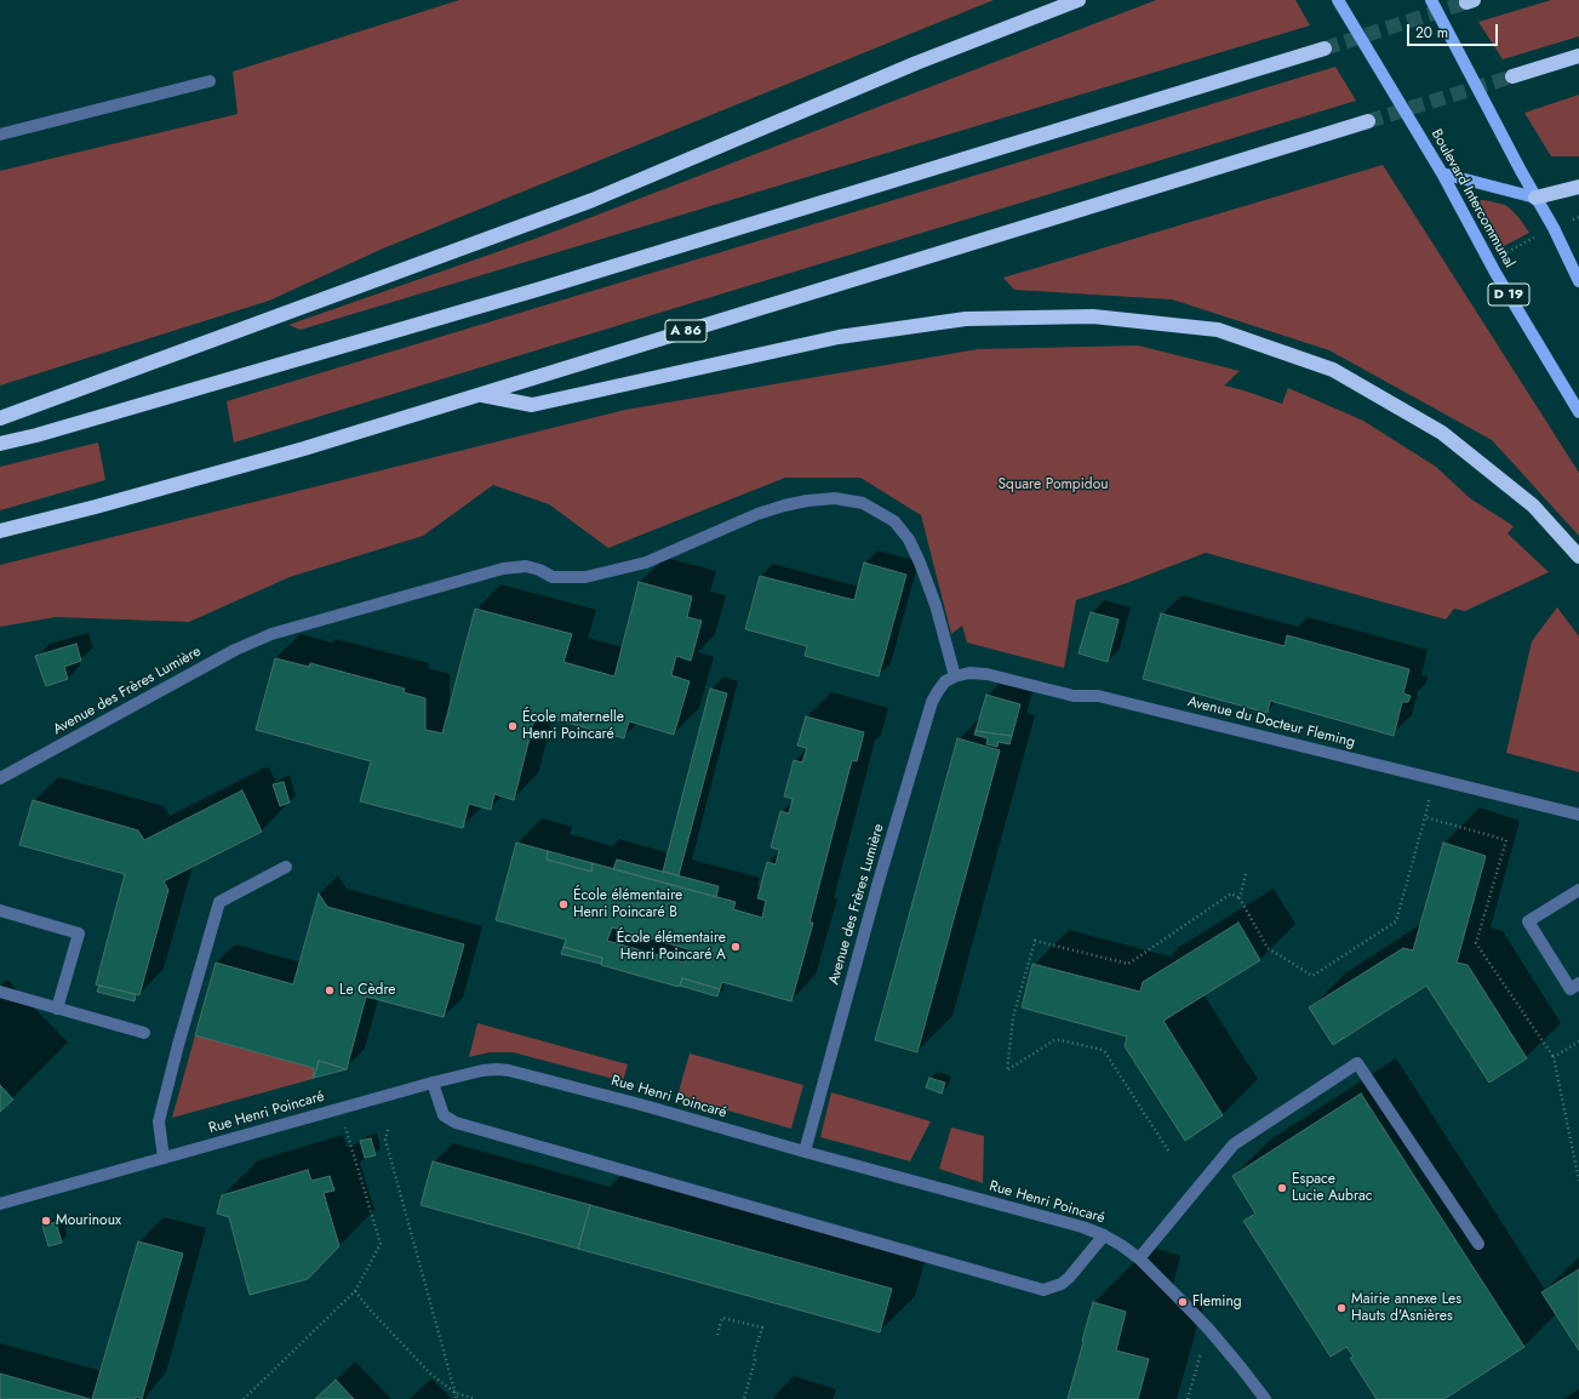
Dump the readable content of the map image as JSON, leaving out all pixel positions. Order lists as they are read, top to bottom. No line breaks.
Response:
{"streets":{"highway":["A 86"],"main road":["Boulevard Intercommunal","D 19"],"street":["Avenue des Frères Lumière","Avenue du Docteur Fleming","Rue Henri Poincaré"]},"crossings":[["Avenue des Frères Lumière","Avenue du Docteur Fleming"],["Avenue des Frères Lumière","Rue Henri Poincaré"]],"parks":["Square Pompidou"],"places":["École maternelle Henri Poincaré","École élémentaire Henri Poincaré B","École élémentaire Henri Poincaré A","Le Cèdre","Espace Lucie Aubrac","Mourinoux","Fleming","Mairie annexe Les Hauts d'Asnières"],"scale_bar":"20 m"}
